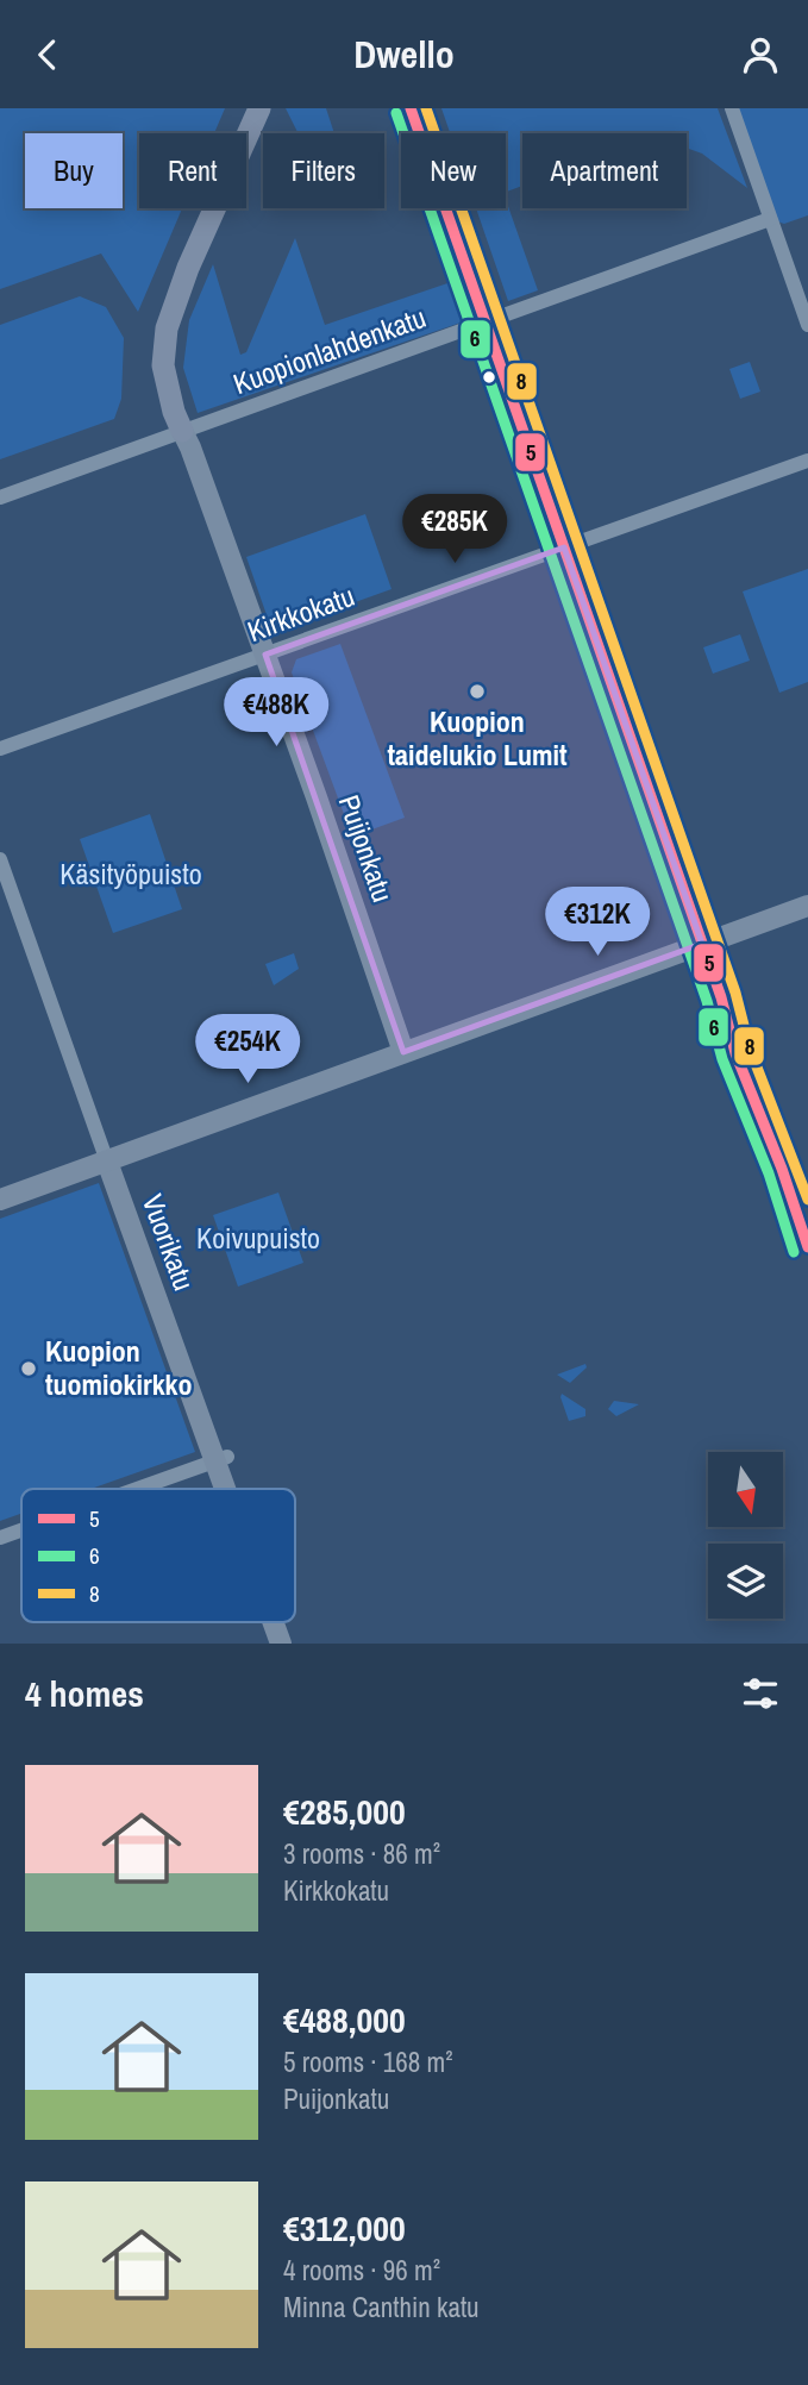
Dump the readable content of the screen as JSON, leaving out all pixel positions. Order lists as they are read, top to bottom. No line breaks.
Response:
{"streets":{"main road":["Puijonkatu","Vuorikatu"],"street":["Kuopionlahdenkatu","Kirkkokatu"]},"crossings":[["Kuopionlahdenkatu","Puijonkatu"],["Kirkkokatu","Puijonkatu"]],"parks":["Käsityöpuisto","Koivupuisto"],"places":["Kuopion taidelukio Lumit","Kuopion tuomiokirkko"],"lines":["transit line 5","transit line 8","transit line 6"],"legend":["5","6","8"],"north":"bottom","page":{"header":"Dwello","chip":["Buy","Rent","Filters","New","Apartment"],"price":["€285K","€488K","€312K","€254K"],"heading":"4 homes","list":[{"name":"€285,000","note":"3 rooms · 86 m² · Kirkkokatu"},{"name":"€488,000","note":"5 rooms · 168 m² · Puijonkatu"},{"name":"€312,000","note":"4 rooms · 96 m² · Minna Canthin katu"}]}}
